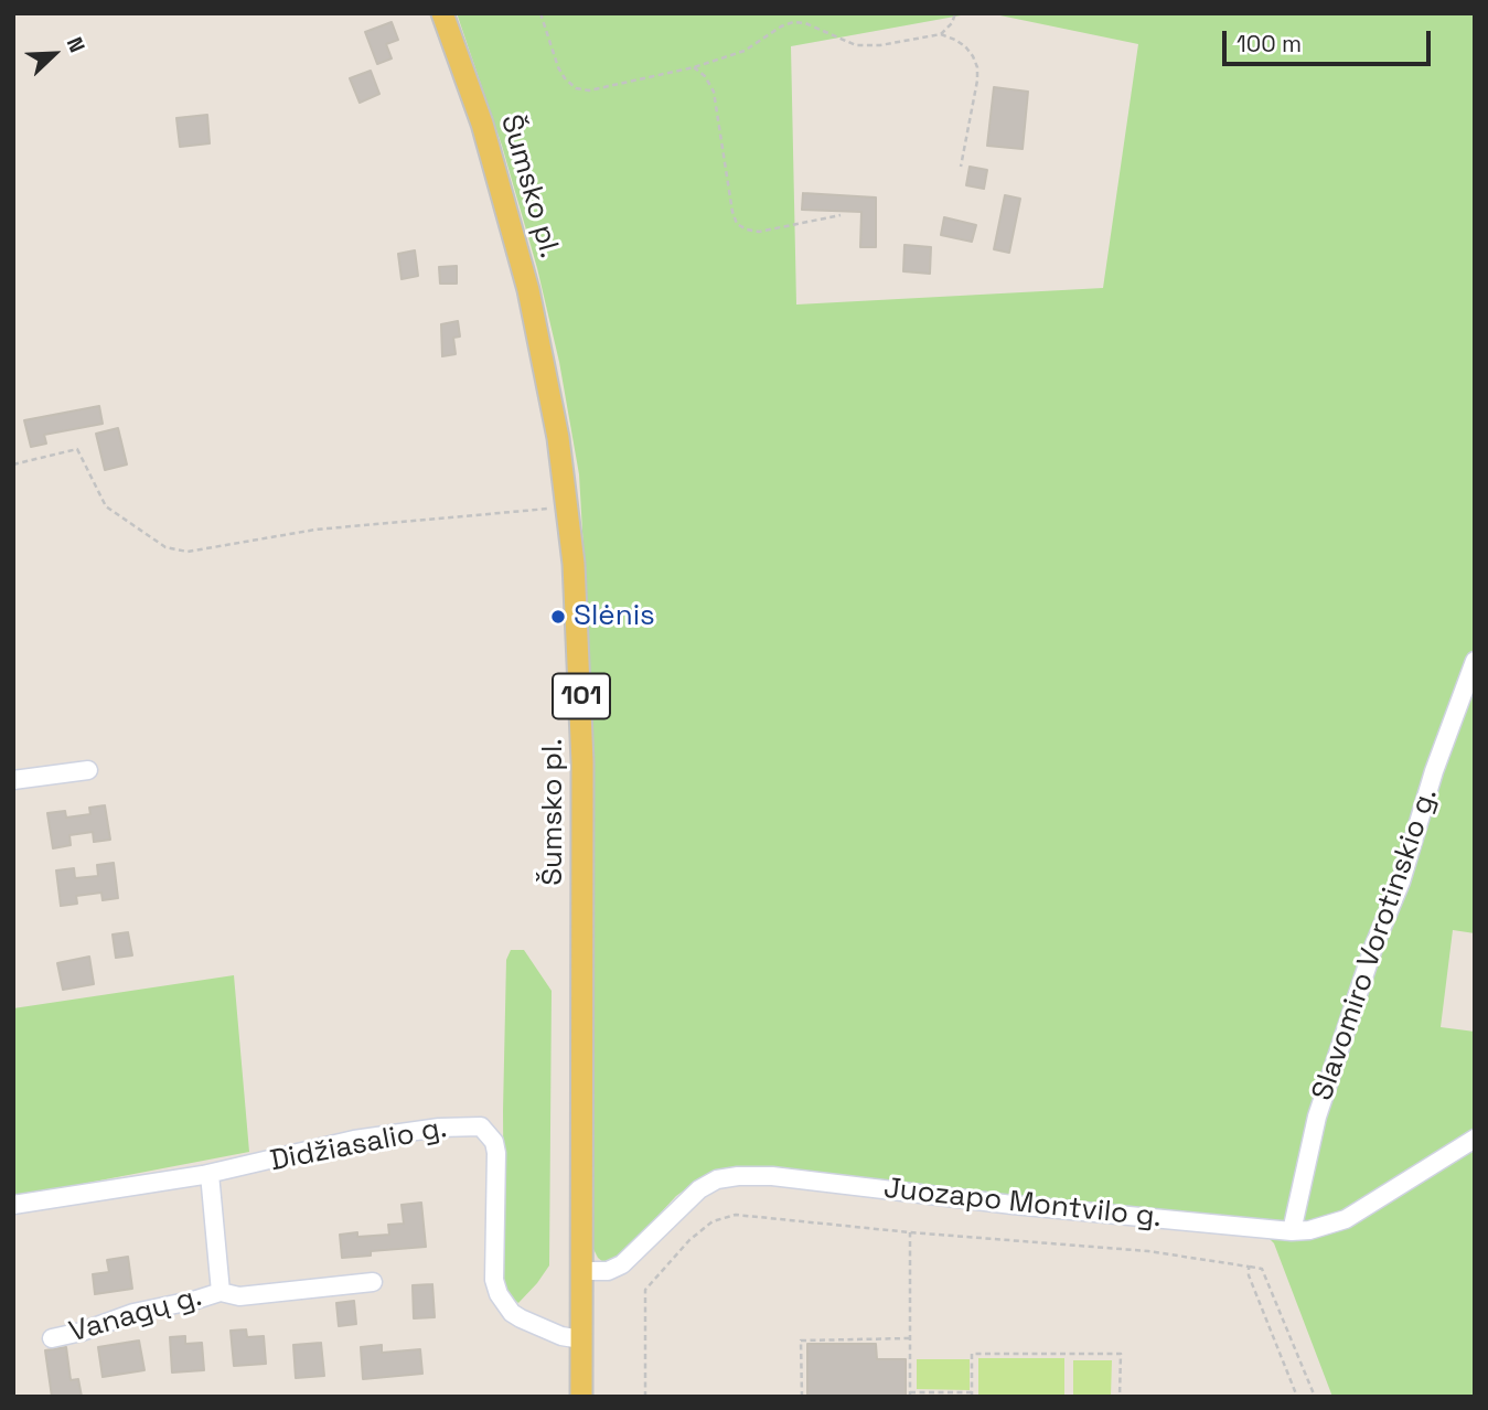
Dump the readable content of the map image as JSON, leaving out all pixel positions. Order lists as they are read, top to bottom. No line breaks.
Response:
{"streets":{"main road":["Šumsko pl.","101"],"street":["Slavomiro Vorotinskio g.","Didžiasalio g.","Juozapo Montvilo g.","Vanagų g."]},"crossings":[["Šumsko pl.","Didžiasalio g."],["Šumsko pl.","Juozapo Montvilo g."],["Slavomiro Vorotinskio g.","Juozapo Montvilo g."],["Didžiasalio g.","Vanagų g."]],"places":["Slėnis"],"scale_bar":"100 m","north":"top right"}
